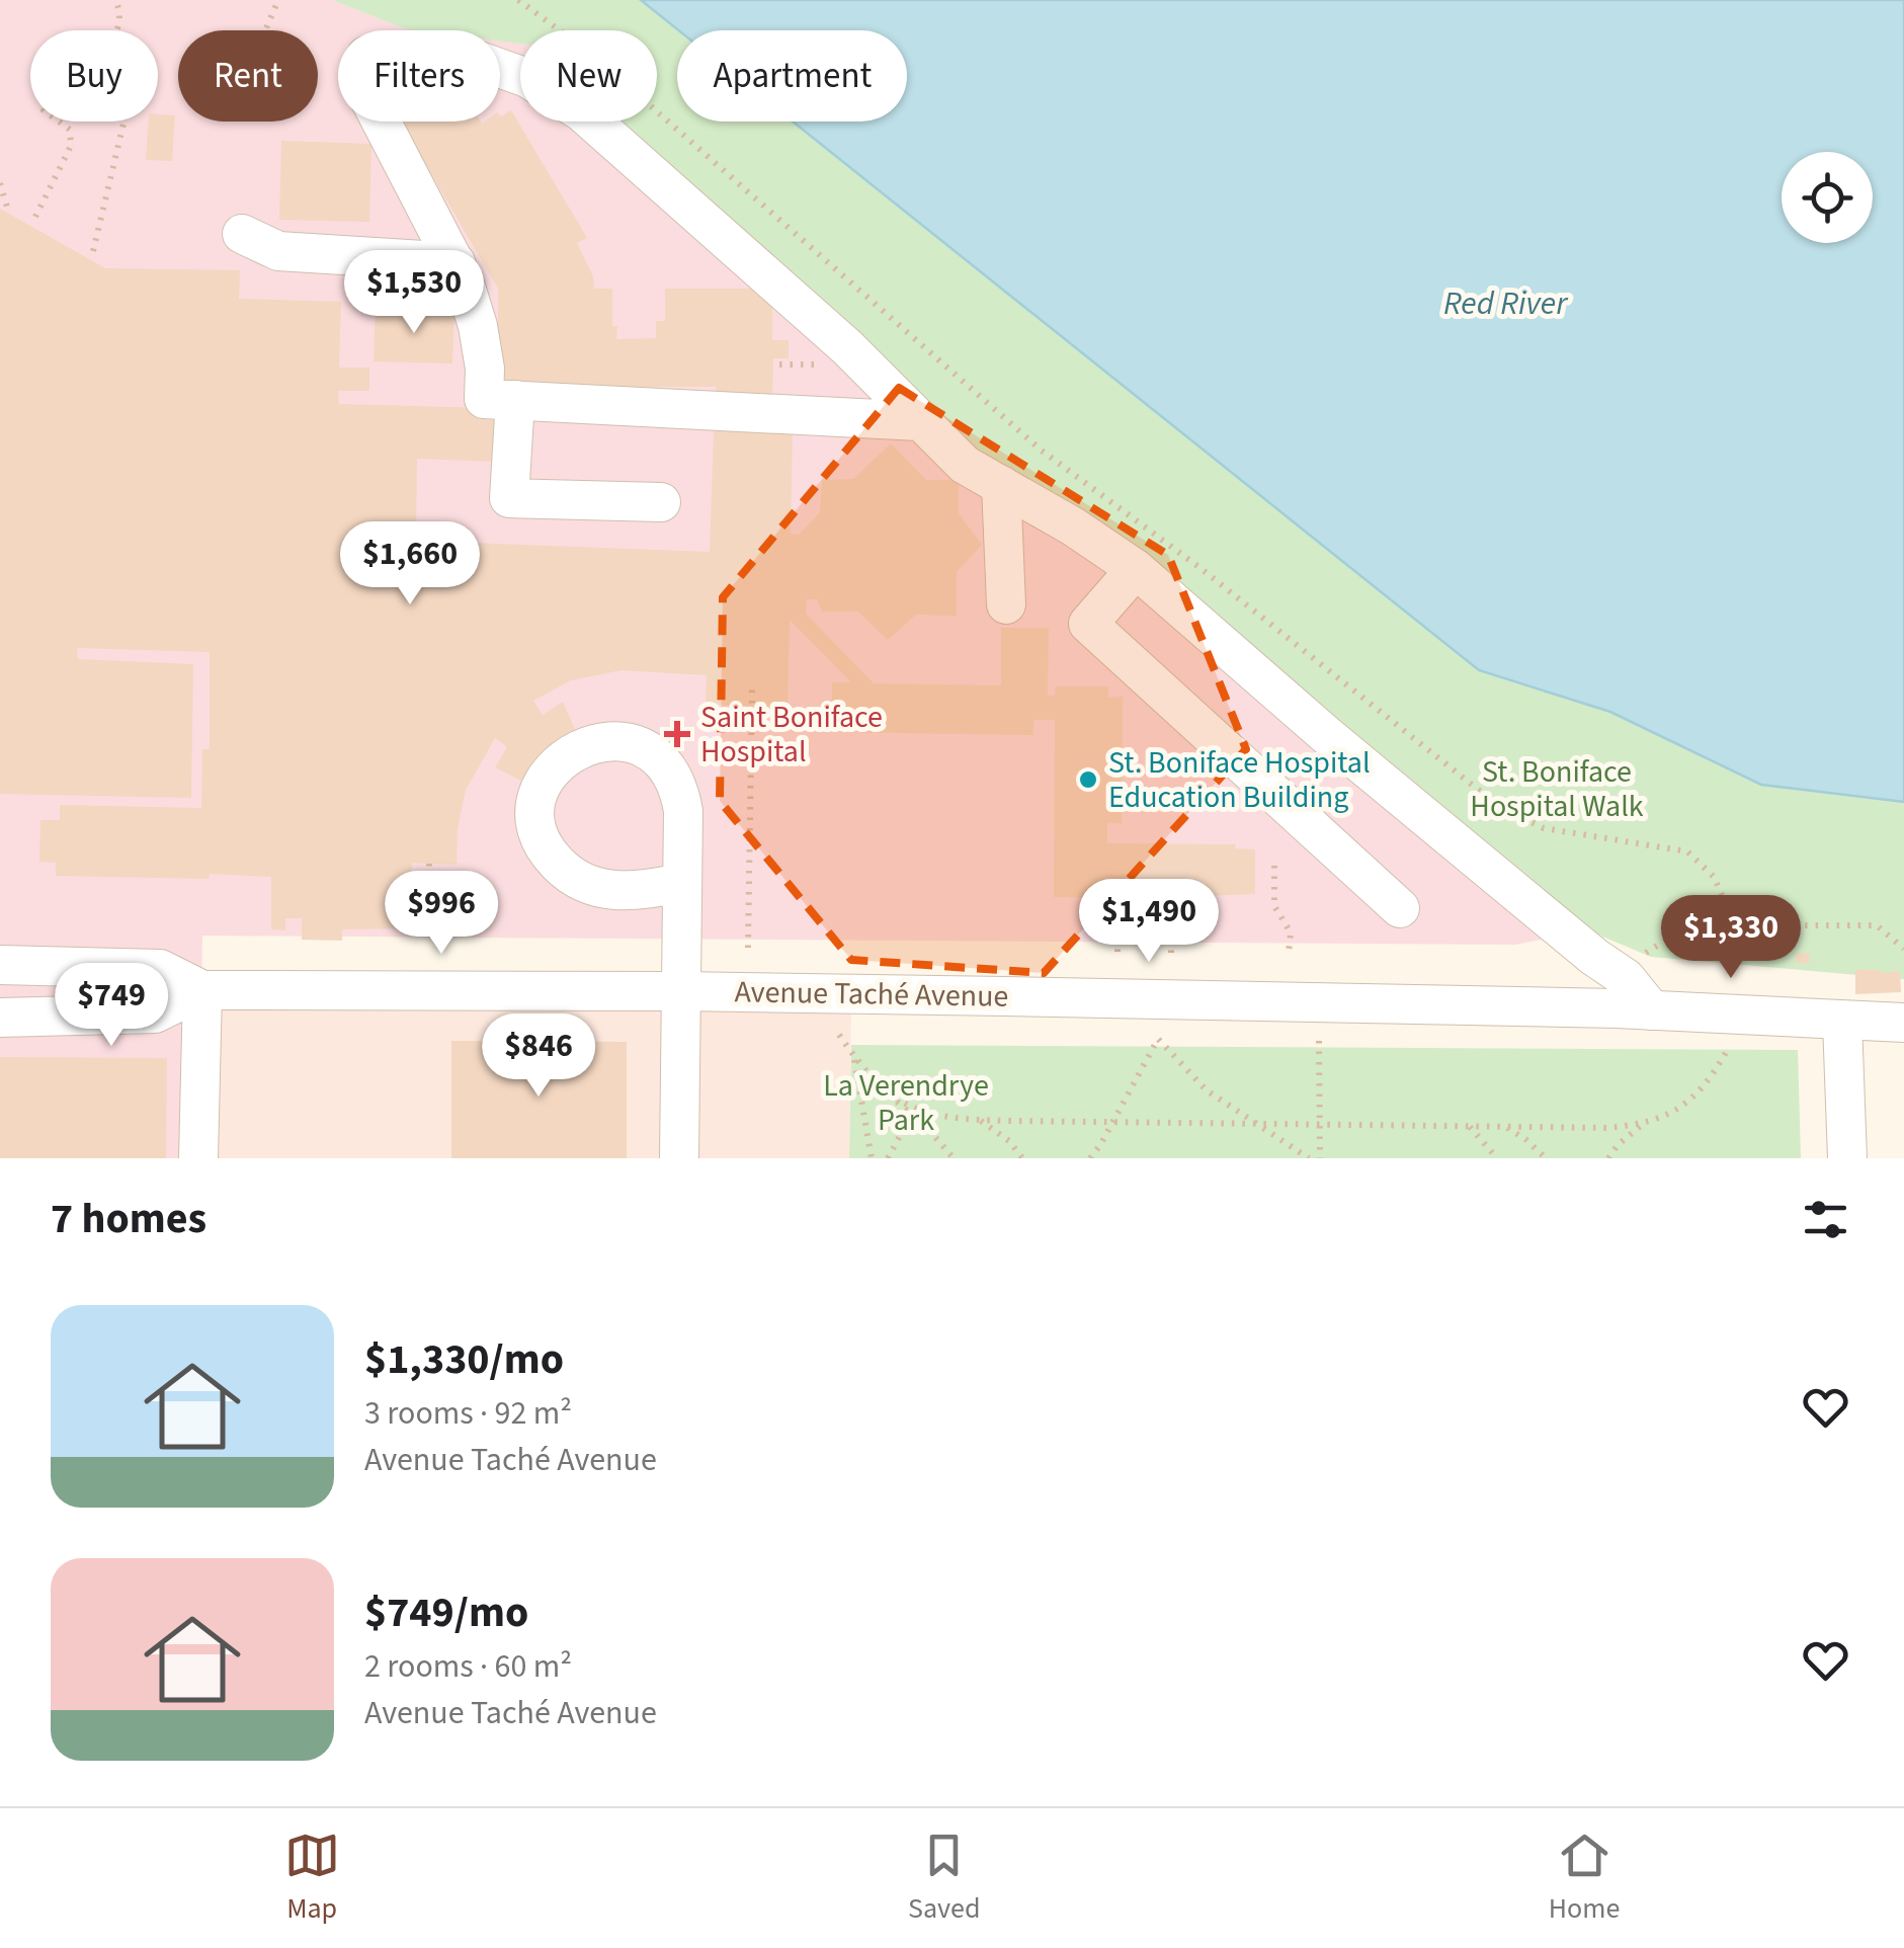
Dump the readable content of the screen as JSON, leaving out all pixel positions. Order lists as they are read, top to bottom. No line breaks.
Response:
{"streets":{"street":["Avenue Taché Avenue"]},"water":["Red River"],"parks":["St. Boniface Hospital Walk","La Verendrye Park"],"places":{"health":["Saint Boniface Hospital"],"other":["St. Boniface Hospital Education Building"]},"page":{"chip":["Buy","Rent","Filters","New","Apartment"],"price":["$1,530","$1,660","$996","$1,490","$1,330","$749","$846"],"heading":"7 homes","list":[{"name":"$1,330/mo","note":"3 rooms · 92 m² · Avenue Taché Avenue"},{"name":"$749/mo","note":"2 rooms · 60 m² · Avenue Taché Avenue"}],"tabs":["Map","Saved","Home"]}}
